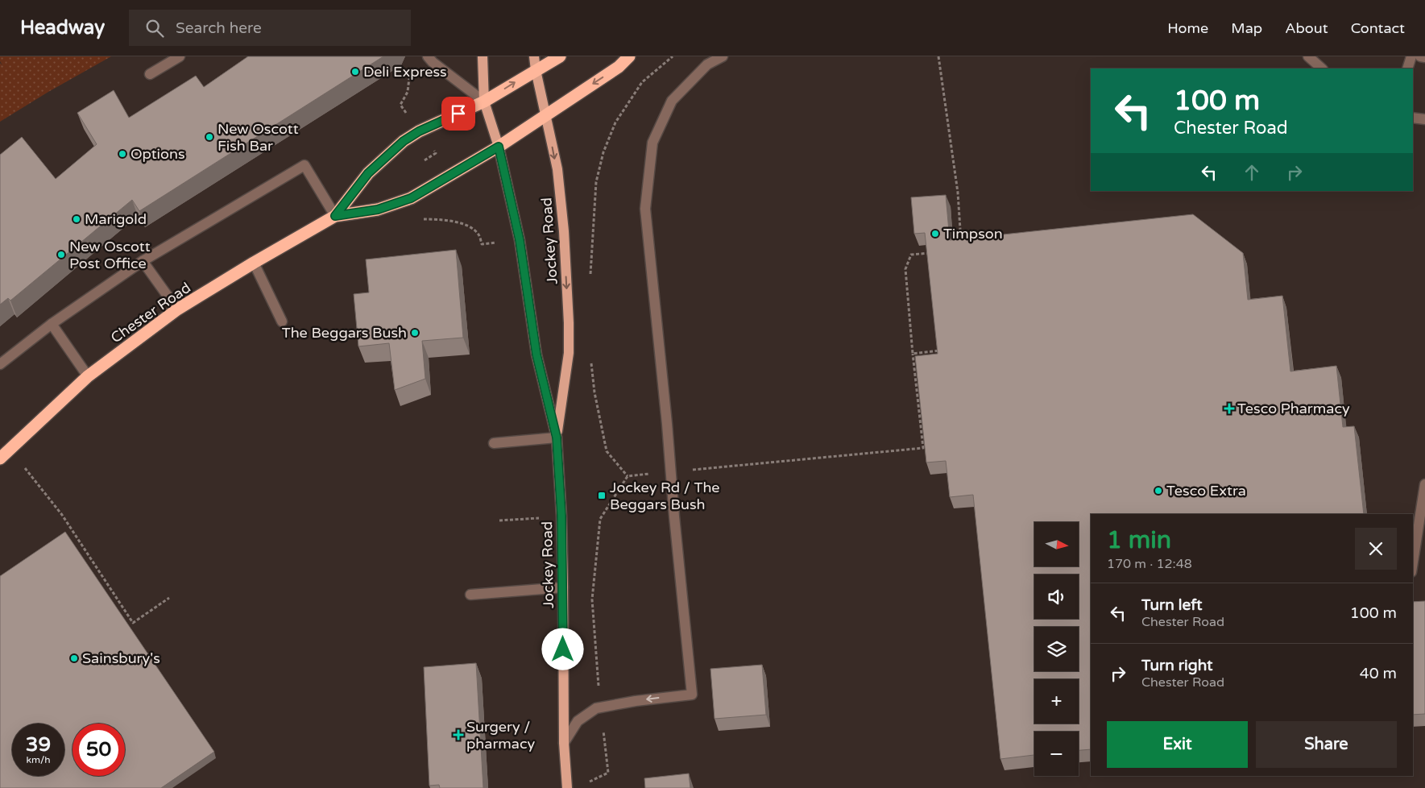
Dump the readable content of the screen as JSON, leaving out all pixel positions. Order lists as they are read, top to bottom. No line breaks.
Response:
{"streets":{"highway":["Chester Road"],"main road":["Jockey Road"]},"crossings":[["Jockey Road","Chester Road"]],"places":{"other":["Deli Express","New Oscott Fish Bar","Options","Marigold","Timpson","New Oscott Post Office","The Beggars Bush","Tesco Extra","Sainsbury's"],"health":["Tesco Pharmacy","Surgery / pharmacy"],"transit":["Jockey Rd / The Beggars Bush"]},"north":"right","page":{"header":"Headway","search":"Search here","nav":["Home","Map","About","Contact"],"turn":["100 m","Chester Road"],"heading":["1 min","170 m · 12:48"],"map_buttons":["+","−"],"list":[{"name":"Turn left","note":"Chester Road","value":"100 m"},{"name":"Turn right","note":"Chester Road","value":"40 m"}],"buttons":["Exit","Share"],"speed":"39 km/h","limit":"50"}}
